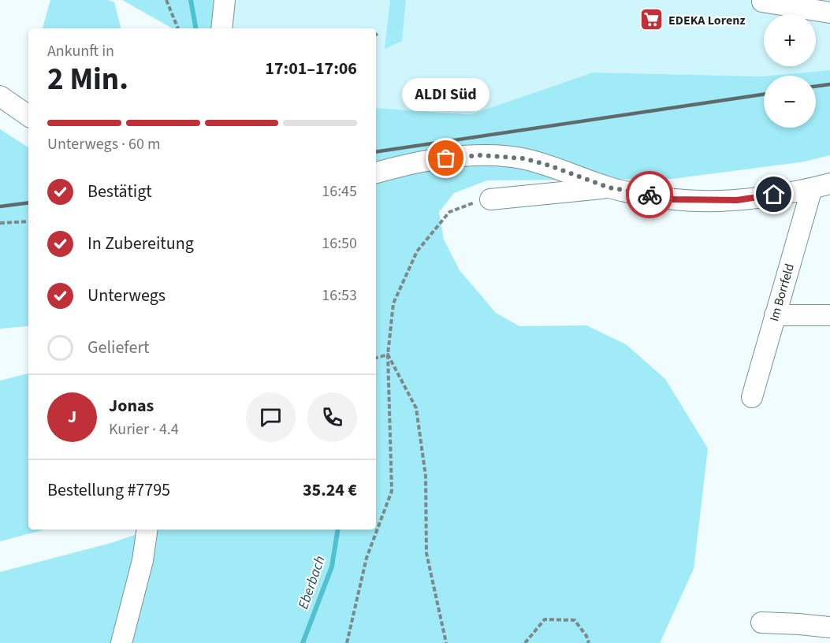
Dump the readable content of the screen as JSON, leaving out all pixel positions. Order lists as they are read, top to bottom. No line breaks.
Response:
{"streets":{"street":["Im Borrfeld"]},"water":["Eberbach"],"places":{"supermarket":["EDEKA Lorenz"],"other":["ALDI Süd"]},"page":{"map_buttons":["+","−"],"heading":["2 Min.","Ankunft in","17:01–17:06"],"panel":["Jonas","Kurier · 4.4","Bestellung #7795","35.24 €"],"bubble":"ALDI Süd","bar":"Unterwegs · 60 m","list":[["Bestätigt","16:45"],["In Zubereitung","16:50"],["Unterwegs","16:53"],"Geliefert"],"round":"J"}}
